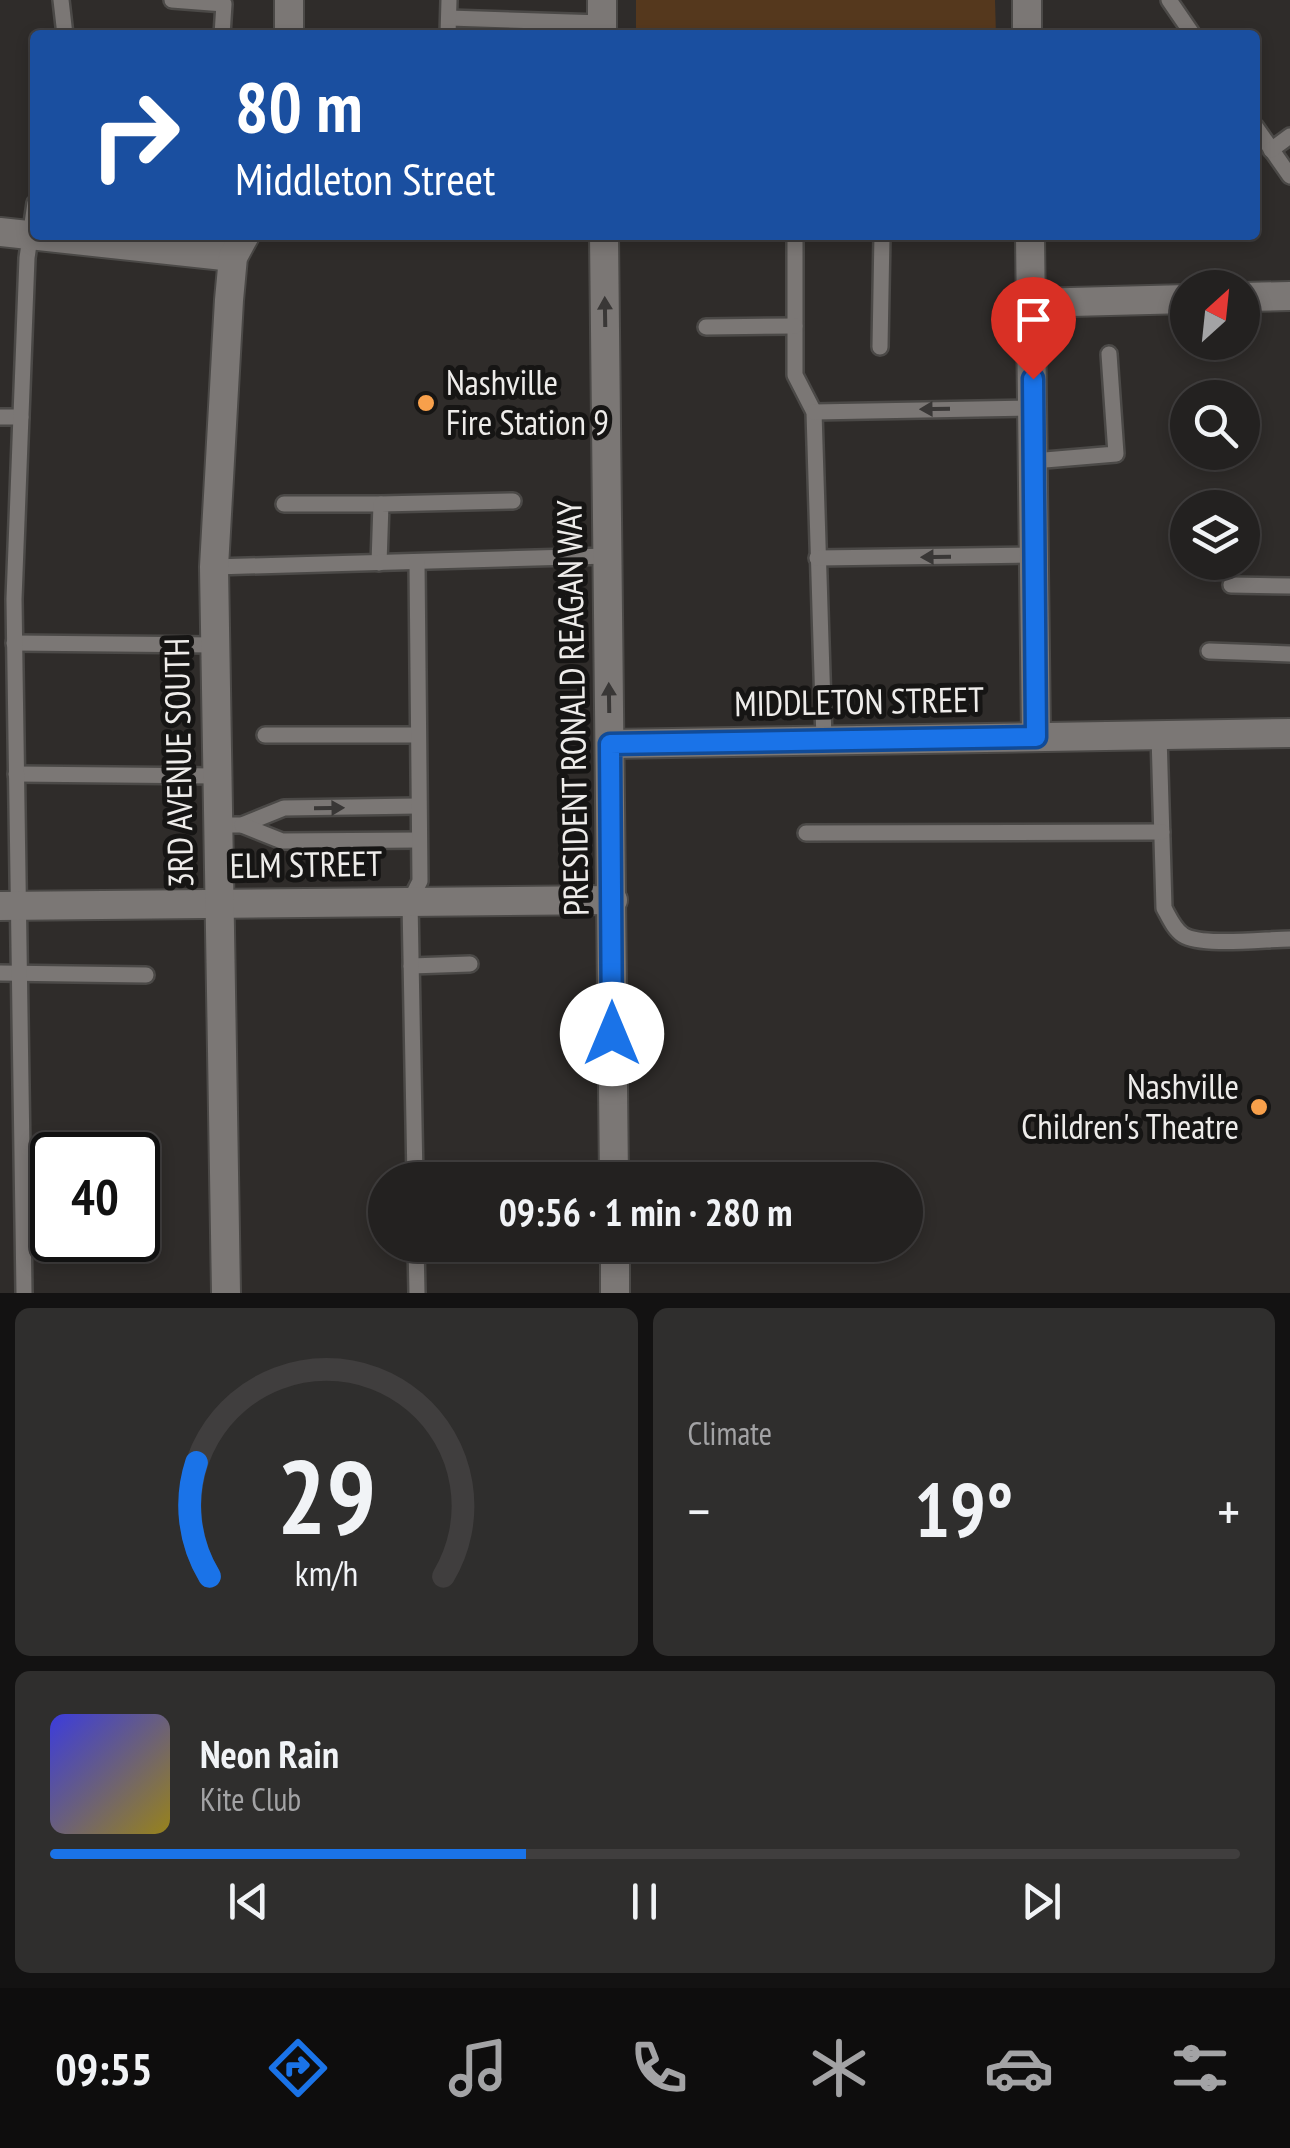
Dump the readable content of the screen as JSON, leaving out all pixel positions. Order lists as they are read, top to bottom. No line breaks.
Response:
{"streets":{"street":["MIDDLETON STREET","PRESIDENT RONALD REAGAN WAY","3RD AVENUE SOUTH","ELM STREET"]},"crossings":[["MIDDLETON STREET","PRESIDENT RONALD REAGAN WAY"],["PRESIDENT RONALD REAGAN WAY","ELM STREET"],["3RD AVENUE SOUTH","ELM STREET"]],"one_way":["PRESIDENT RONALD REAGAN WAY"],"places":["Nashville Fire Station 9","Nashville Children's Theatre"],"north":"top right","page":{"turn":["80 m","Middleton Street"],"limit":"40","trip":"09:56 · 1 min · 280 m","tile":"Climate","heat":["−","19°","+"],"song":["Neon Rain","Kite Club"],"tabs":"09:55","gauge":["29","km/h"]}}
